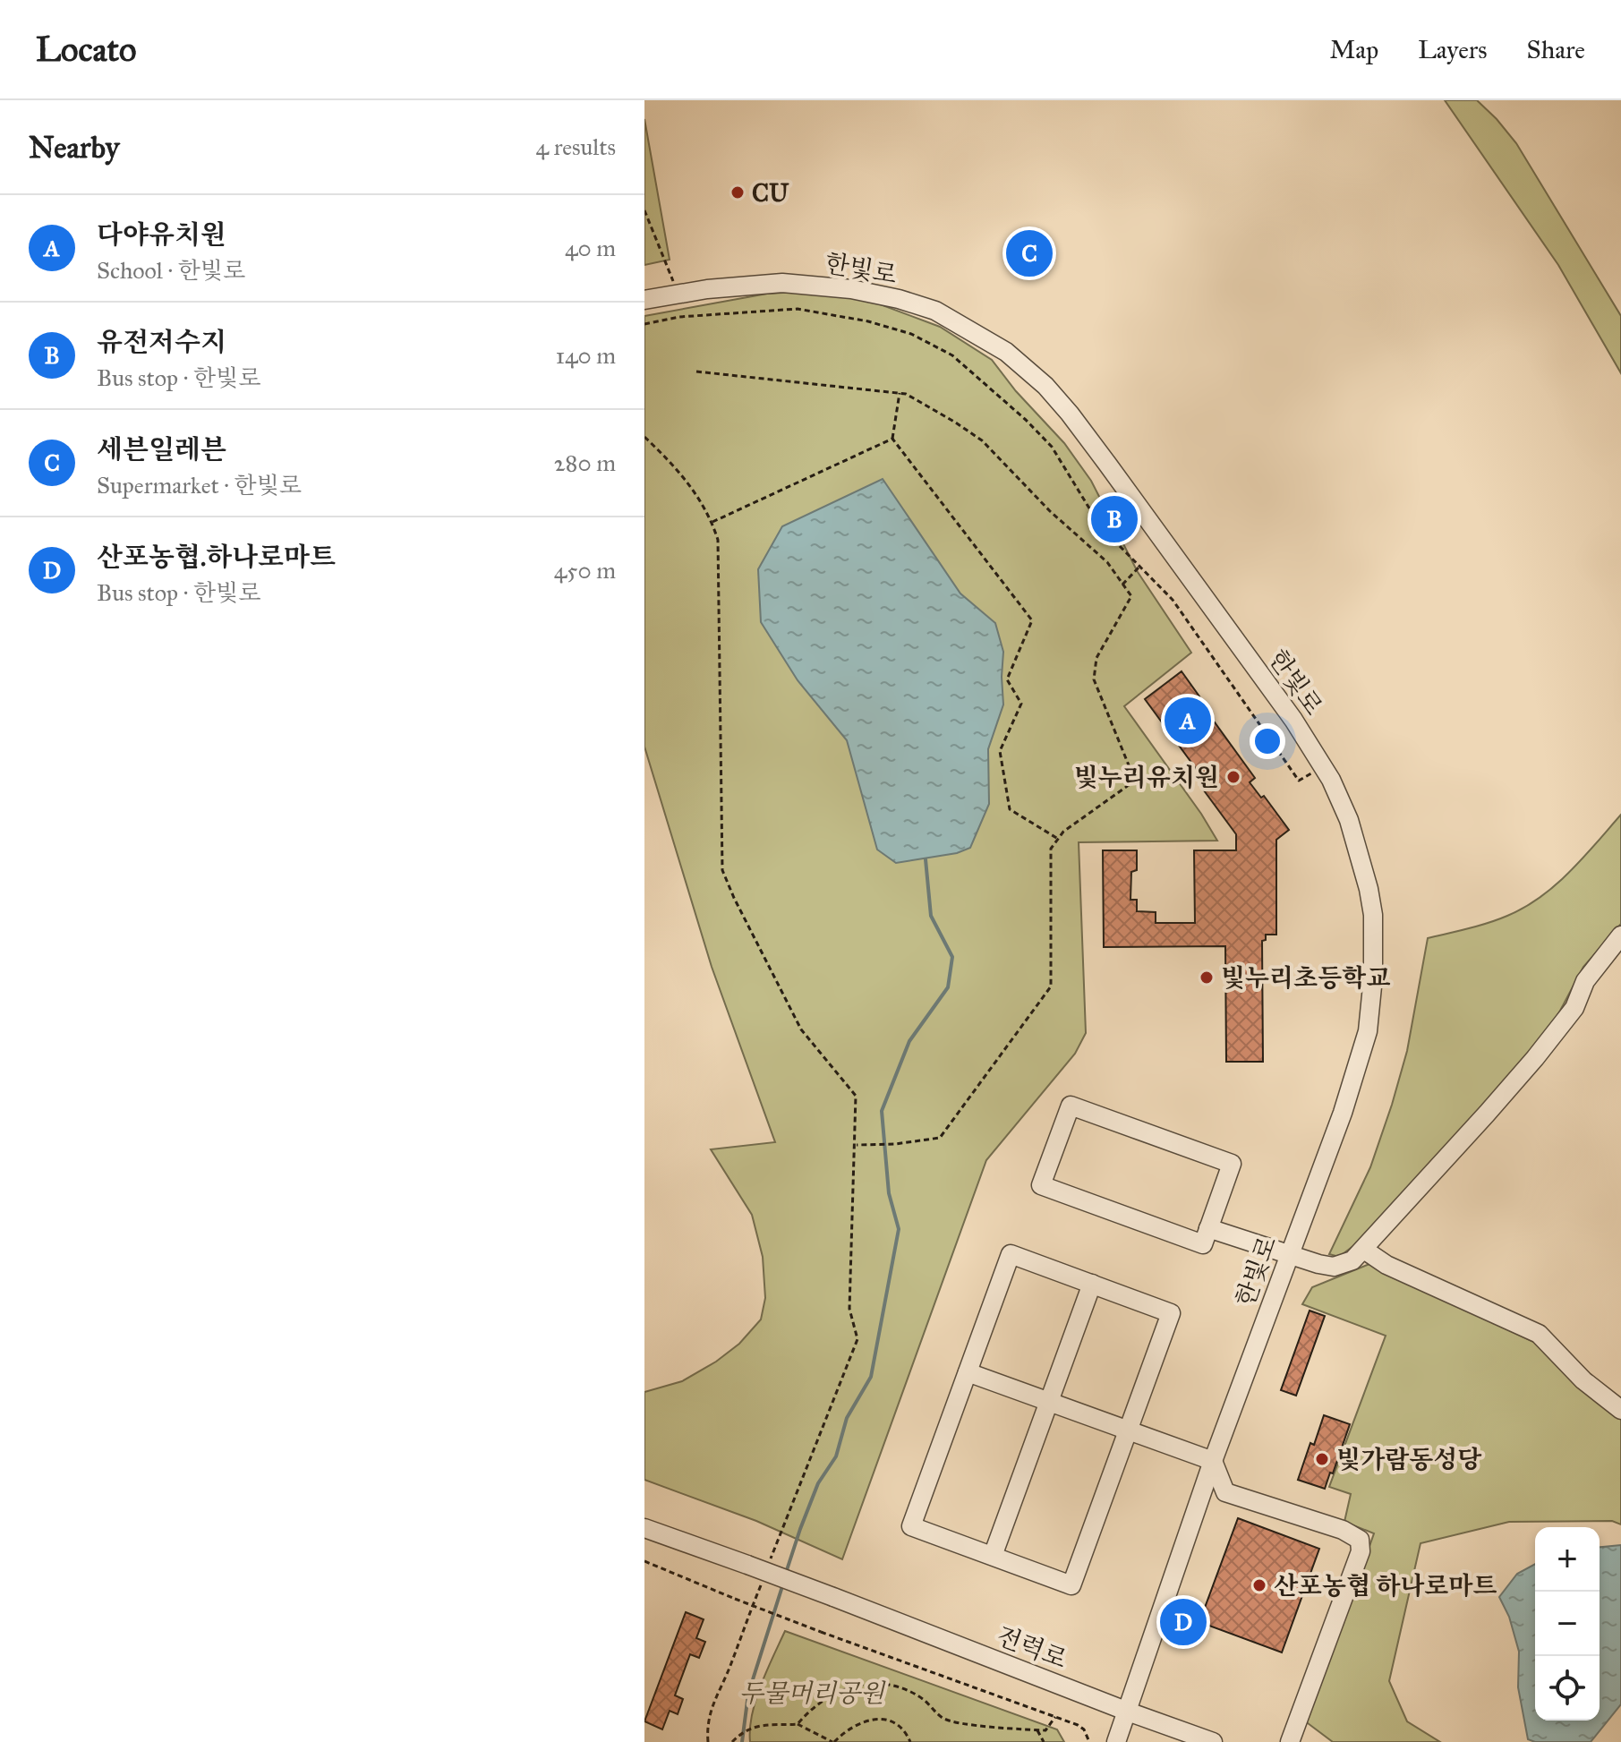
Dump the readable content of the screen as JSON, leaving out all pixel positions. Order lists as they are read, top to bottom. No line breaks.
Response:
{"streets":{"street":["한빛로","전력로"]},"crossings":[["한빛로","전력로"]],"parks":["두물머리공원"],"places":["CU","빛누리유치원","빛누리초등학교","빛가람동성당","산포농협 하나로마트"],"page":{"header":"Locato","nav":["Map","Layers","Share"],"heading":["Nearby","4 results"],"list":[{"mark":"A","name":"다야유치원","note":"School · 한빛로","value":"40 m"},{"mark":"B","name":"유전저수지","note":"Bus stop · 한빛로","value":"140 m"},{"mark":"C","name":"세븐일레븐","note":"Supermarket · 한빛로","value":"280 m"},{"mark":"D","name":"산포농협.하나로마트","note":"Bus stop · 한빛로","value":"450 m"}],"pins":["C","B","A","D"],"map_buttons":["+","−"]}}
